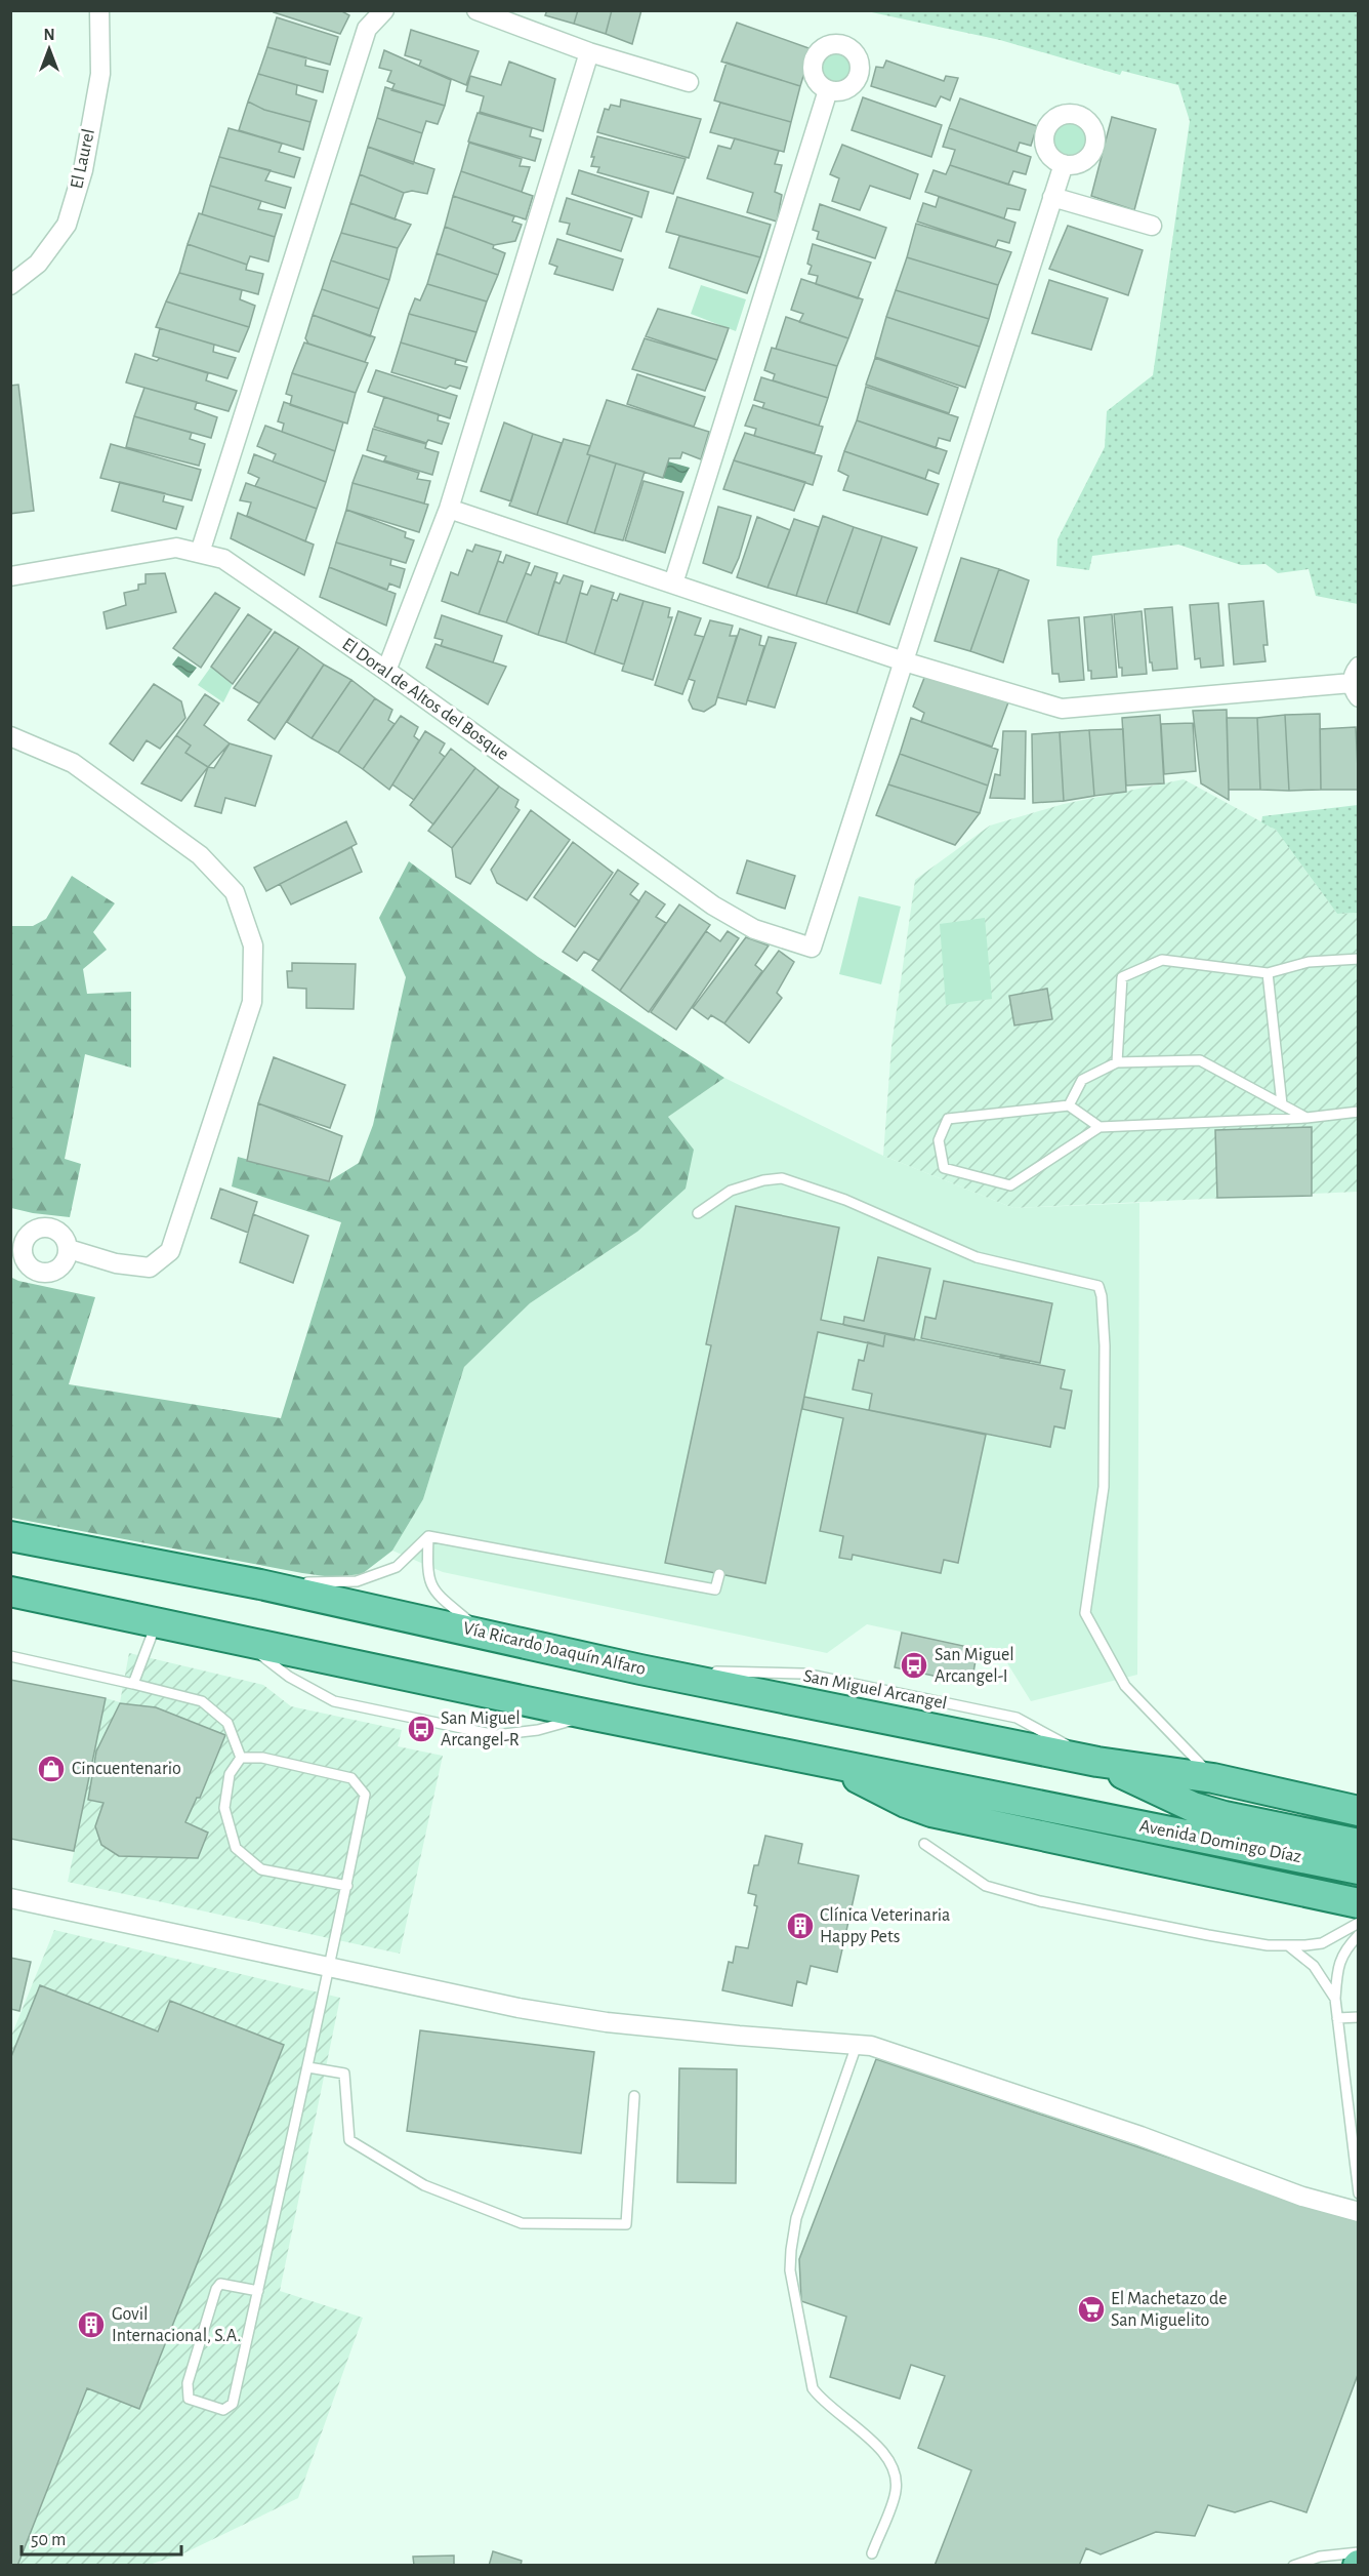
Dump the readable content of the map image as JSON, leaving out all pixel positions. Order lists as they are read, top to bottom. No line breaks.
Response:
{"streets":{"main road":["Vía Ricardo Joaquín Alfaro","Avenida Domingo Díaz"],"street":["El Laurel","El Doral de Altos del Bosque"],"lane":["San Miguel Arcangel"]},"crossings":[["Vía Ricardo Joaquín Alfaro","San Miguel Arcangel"],["Vía Ricardo Joaquín Alfaro","Avenida Domingo Díaz"],["San Miguel Arcangel","Avenida Domingo Díaz"]],"places":{"bus stop":["San Miguel Arcangel-I","San Miguel Arcangel-R"],"shop":["Cincuentenario"],"building":["Clínica Veterinaria Happy Pets","Govil Internacional, S.A."],"supermarket":["El Machetazo de San Miguelito"]},"scale_bar":"50 m","north":"top"}
